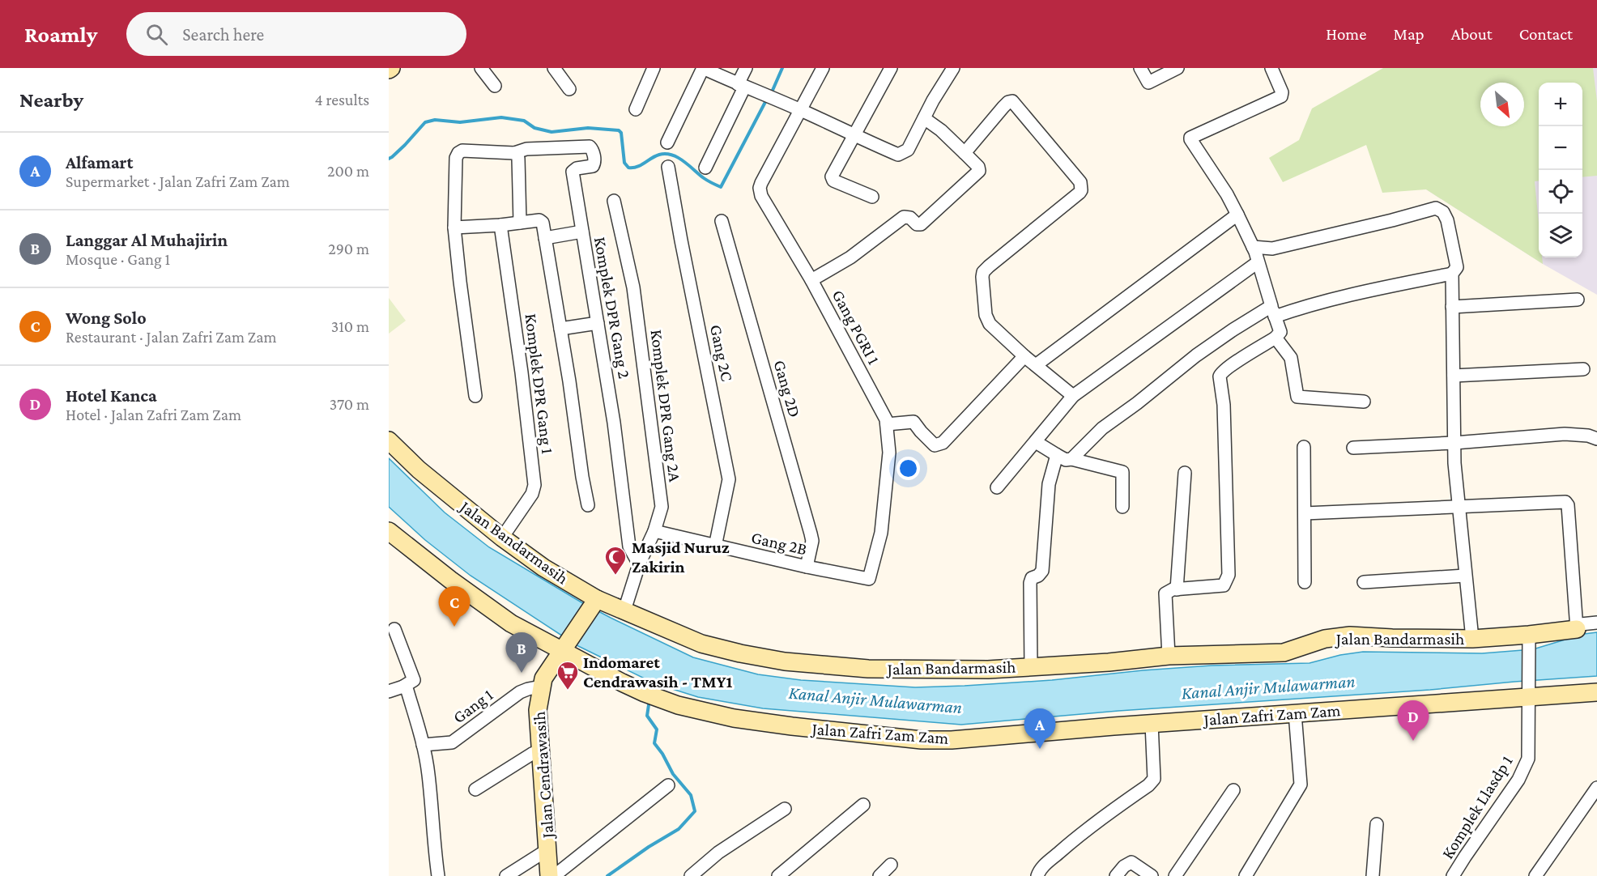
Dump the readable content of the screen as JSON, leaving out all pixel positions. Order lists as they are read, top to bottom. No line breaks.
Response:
{"streets":{"street":["Komplek DPR Gang 2","Gang PGRI 1","Gang 2C","Komplek DPR Gang 1","Gang 2D","Komplek DPR Gang 2A","Jalan Bandarmasih","Gang 2B","Gang 1","Jalan Zafri Zam Zam","Jalan Cendrawasih","Komplek Llasdp 1"]},"crossings":[["Komplek DPR Gang 2","Komplek DPR Gang 2A"],["Gang PGRI 1","Gang 2B"],["Gang 2C","Gang 2B"],["Komplek DPR Gang 1","Jalan Bandarmasih"],["Gang 2D","Gang 2B"],["Komplek DPR Gang 2A","Jalan Bandarmasih"],["Komplek DPR Gang 2A","Gang 2B"],["Jalan Bandarmasih","Jalan Cendrawasih"],["Jalan Bandarmasih","Komplek Llasdp 1"],["Gang 1","Jalan Cendrawasih"],["Jalan Zafri Zam Zam","Jalan Cendrawasih"],["Jalan Zafri Zam Zam","Komplek Llasdp 1"]],"water":["Kanal Anjir Mulawarman"],"places":{"mosque":["Masjid Nuruz Zakirin"],"supermarket":["Indomaret Cendrawasih - TMY1"]},"north":"bottom right","page":{"header":"Roamly","search":"Search here","nav":["Home","Map","About","Contact"],"heading":["Nearby","4 results"],"map_buttons":["+","−"],"list":[{"mark":"A","name":"Alfamart","note":"Supermarket · Jalan Zafri Zam Zam","value":"200 m"},{"mark":"B","name":"Langgar Al Muhajirin","note":"Mosque · Gang 1","value":"290 m"},{"mark":"C","name":"Wong Solo","note":"Restaurant · Jalan Zafri Zam Zam","value":"310 m"},{"mark":"D","name":"Hotel Kanca","note":"Hotel · Jalan Zafri Zam Zam","value":"370 m"}],"pins":["C","B","D","A"]}}
